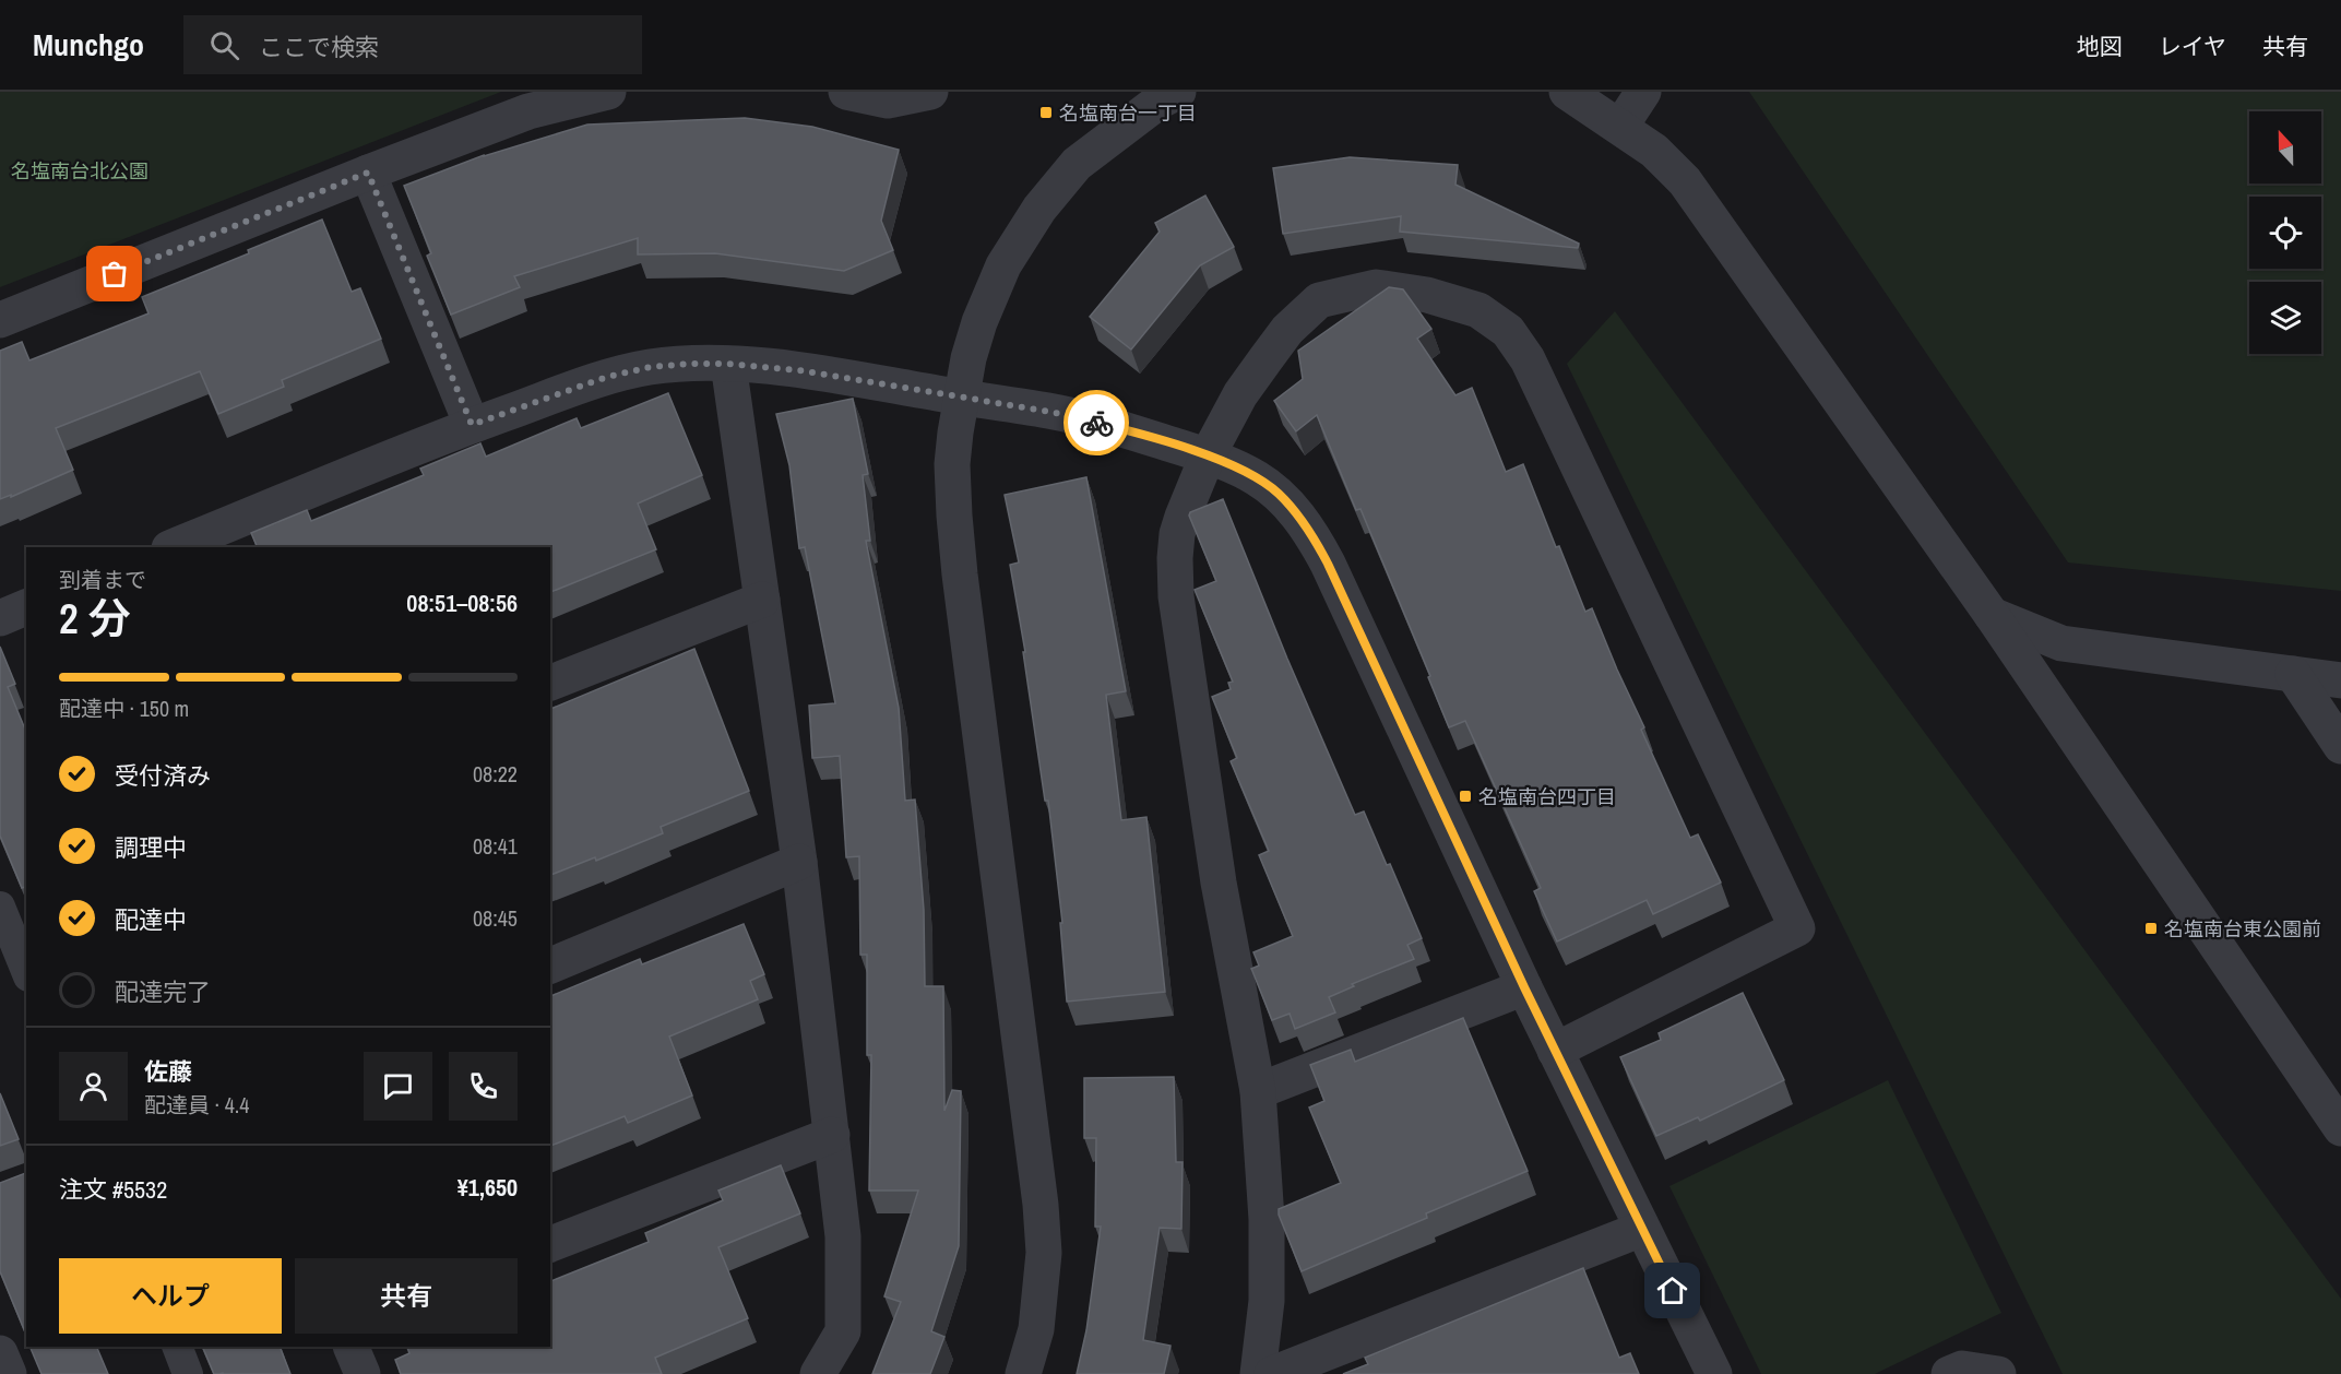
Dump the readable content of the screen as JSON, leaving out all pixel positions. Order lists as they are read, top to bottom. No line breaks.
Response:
{"parks":["名塩南台北公園"],"places":{"transit":["名塩南台一丁目","名塩南台四丁目","名塩南台東公園前"]},"north":"top","page":{"header":"Munchgo","search":"ここで検索","nav":["地図","レイヤ","共有"],"heading":["2 分","到着まで","08:51–08:56"],"panel":["佐藤","配達員 · 4.4","注文 #5532","¥1,650"],"bar":"配達中 · 150 m","list":[["受付済み","08:22"],["調理中","08:41"],["配達中","08:45"],"配達完了"],"buttons":["ヘルプ","共有"]}}
